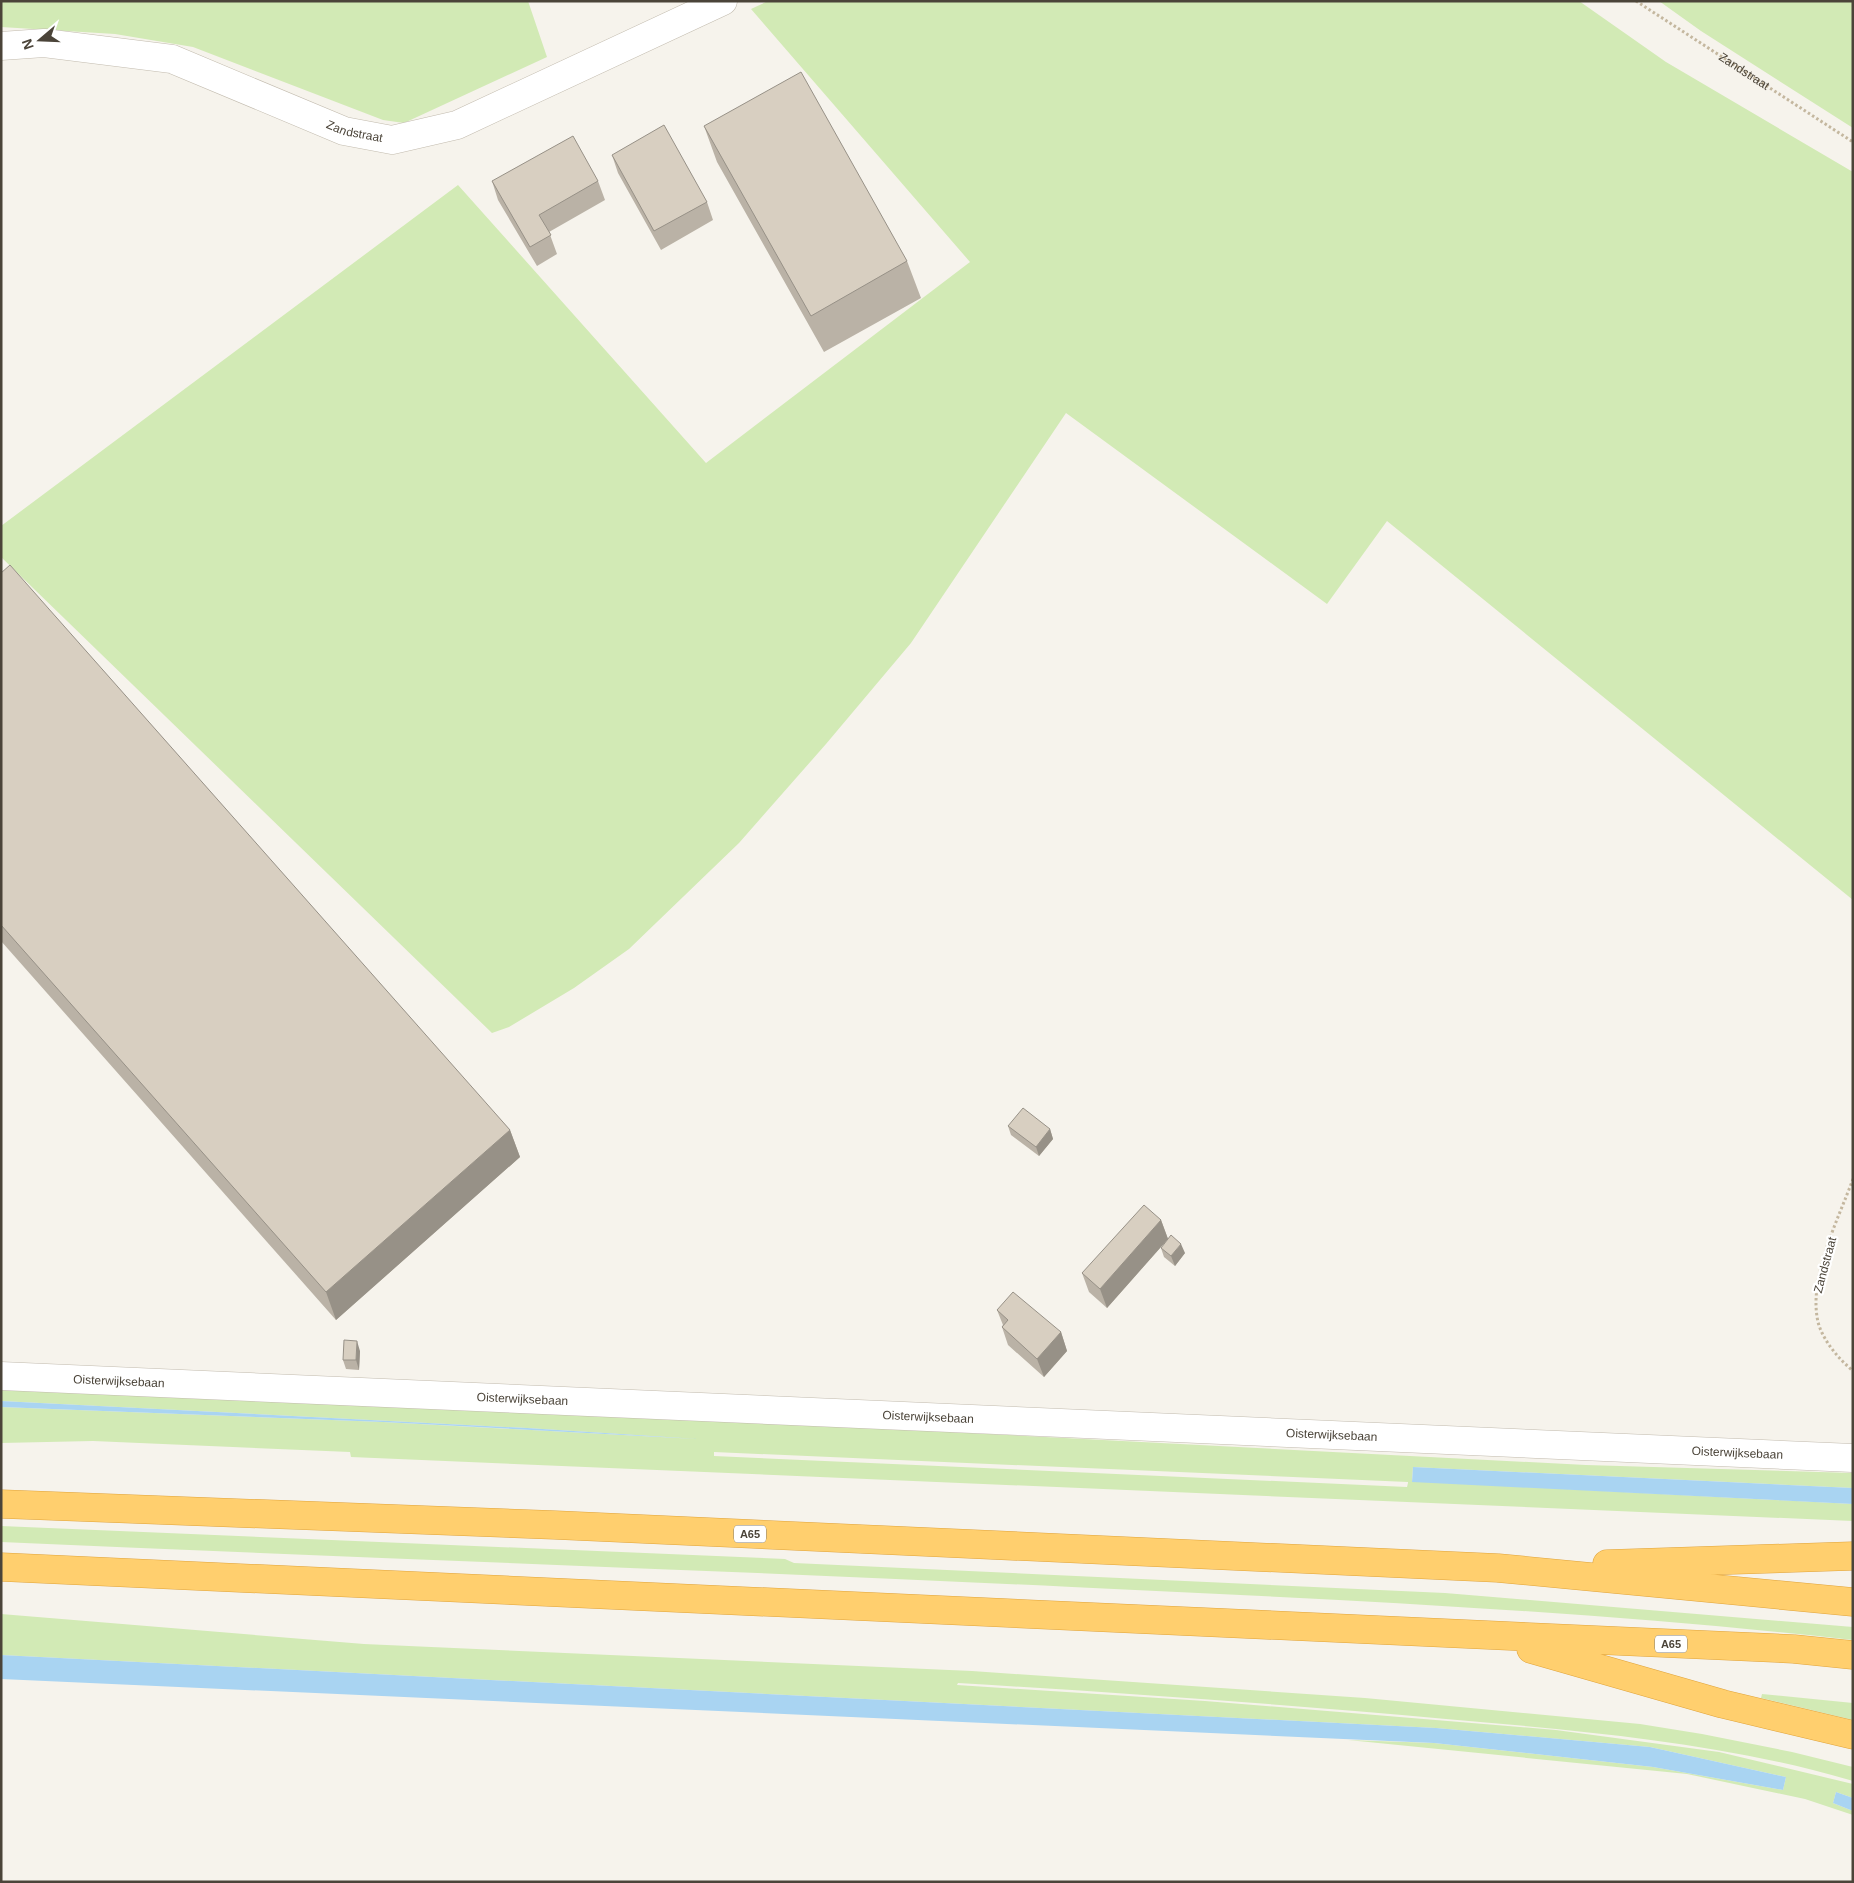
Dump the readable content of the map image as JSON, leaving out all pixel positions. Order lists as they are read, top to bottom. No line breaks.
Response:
{"streets":{"highway":["A65"],"street":["Zandstraat","Oisterwijksebaan"]},"north":"left"}
